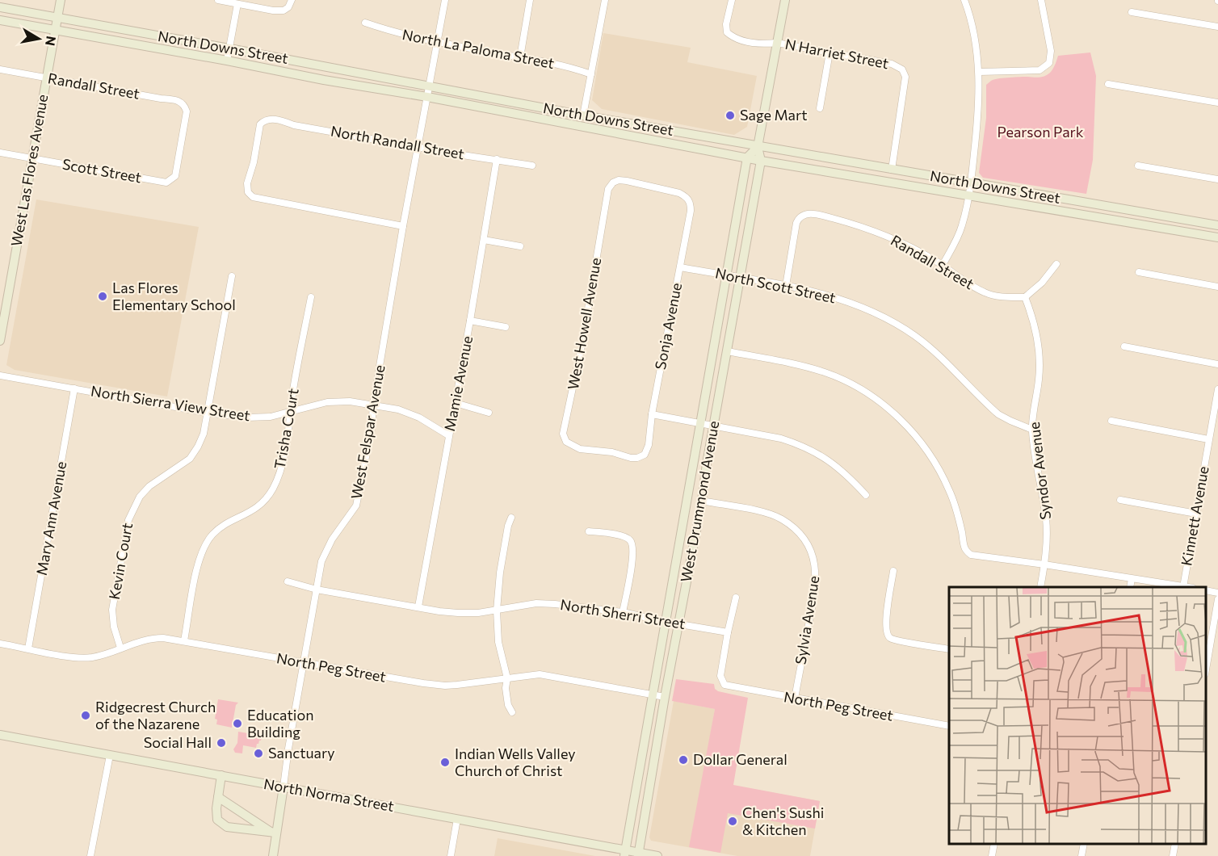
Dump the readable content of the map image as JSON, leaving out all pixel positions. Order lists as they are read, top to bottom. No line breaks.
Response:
{"streets":{"main road":["North Downs Street","West Las Flores Avenue","West Felspar Avenue","West Drummond Avenue","North Norma Street"],"street":["North La Paloma Street","N Harriet Street","Randall Street","North Randall Street","Scott Street","North Scott Street","West Howell Avenue","Sonja Avenue","Mamie Avenue","North Sierra View Street","Trisha Court","Syndor Avenue","Kinnett Avenue","Mary Ann Avenue","Kevin Court","North Sherri Street","Sylvia Avenue","North Peg Street"]},"crossings":[["North Downs Street","N Harriet Street"],["North Downs Street","West Las Flores Avenue"],["North Downs Street","West Felspar Avenue"],["North Downs Street","West Drummond Avenue"],["North La Paloma Street","West Felspar Avenue"],["N Harriet Street","West Drummond Avenue"],["Randall Street","West Las Flores Avenue"],["Randall Street","Scott Street"],["Randall Street","North Scott Street"],["Randall Street","Syndor Avenue"],["North Randall Street","Mamie Avenue"],["North Randall Street","West Felspar Avenue"],["West Las Flores Avenue","Scott Street"],["North Scott Street","Sonja Avenue"],["North Scott Street","Syndor Avenue"],["North Scott Street","West Drummond Avenue"],["West Howell Avenue","Sonja Avenue"],["Mamie Avenue","North Sierra View Street"],["Mamie Avenue","North Sherri Street"],["North Sierra View Street","Trisha Court"],["North Sierra View Street","West Felspar Avenue"],["North Sierra View Street","Mary Ann Avenue"],["North Sierra View Street","Kevin Court"],["Trisha Court","North Peg Street"],["West Felspar Avenue","North Sherri Street"],["West Felspar Avenue","North Peg Street"],["West Felspar Avenue","North Norma Street"],["West Drummond Avenue","North Sherri Street"],["West Drummond Avenue","Sylvia Avenue"],["West Drummond Avenue","North Peg Street"],["West Drummond Avenue","North Norma Street"],["Mary Ann Avenue","North Peg Street"],["Kevin Court","North Peg Street"],["North Sherri Street","North Peg Street"],["Sylvia Avenue","North Peg Street"]],"parks":["Pearson Park"],"places":["Sage Mart","Las Flores Elementary School","Ridgecrest Church of the Nazarene","Education Building","Social Hall","Sanctuary","Dollar General","Indian Wells Valley Church of Christ","Chen's Sushi & Kitchen"],"north":"right"}
